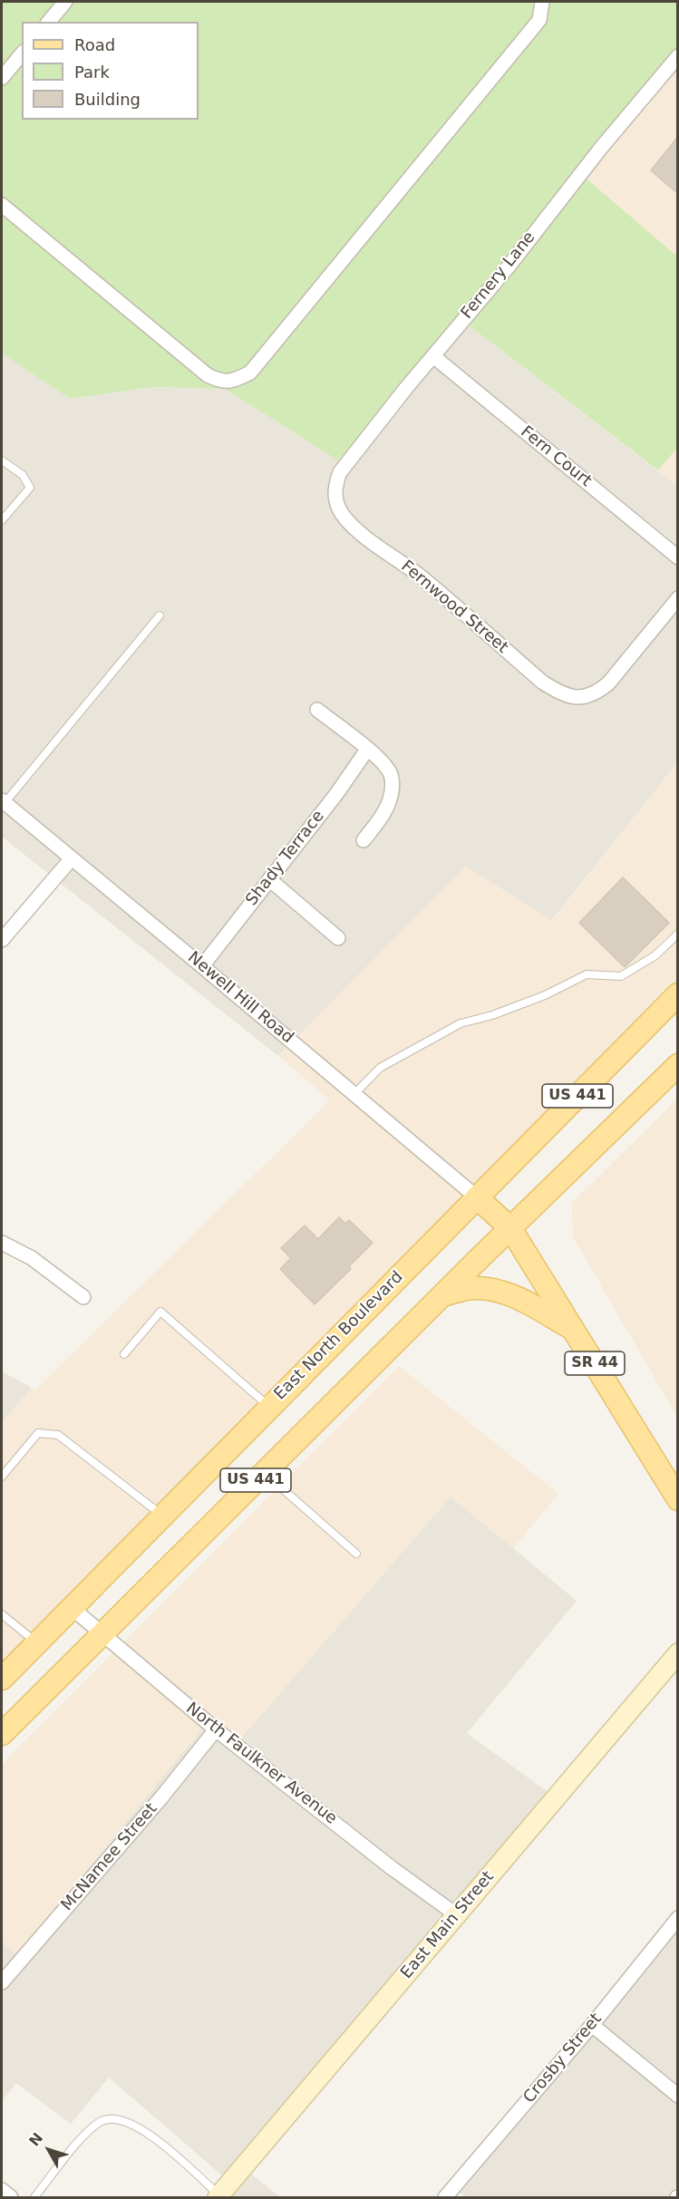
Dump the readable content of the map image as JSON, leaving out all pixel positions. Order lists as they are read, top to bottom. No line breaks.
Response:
{"streets":{"main road":["US 441","East North Boulevard","SR 44","East Main Street"],"street":["Fernery Lane","Fern Court","Fernwood Street","Shady Terrace","Newell Hill Road","North Faulkner Avenue","McNamee Street","Crosby Street"]},"crossings":[["Fernery Lane","Fern Court"],["Fernery Lane","Fernwood Street"],["Shady Terrace","Newell Hill Road"],["Newell Hill Road","East North Boulevard"],["Newell Hill Road","SR 44"],["US 441","SR 44"],["US 441","North Faulkner Avenue"],["East North Boulevard","SR 44"],["East North Boulevard","North Faulkner Avenue"],["North Faulkner Avenue","McNamee Street"],["North Faulkner Avenue","East Main Street"]],"legend":["Road","Park","Building"],"north":"top left"}
